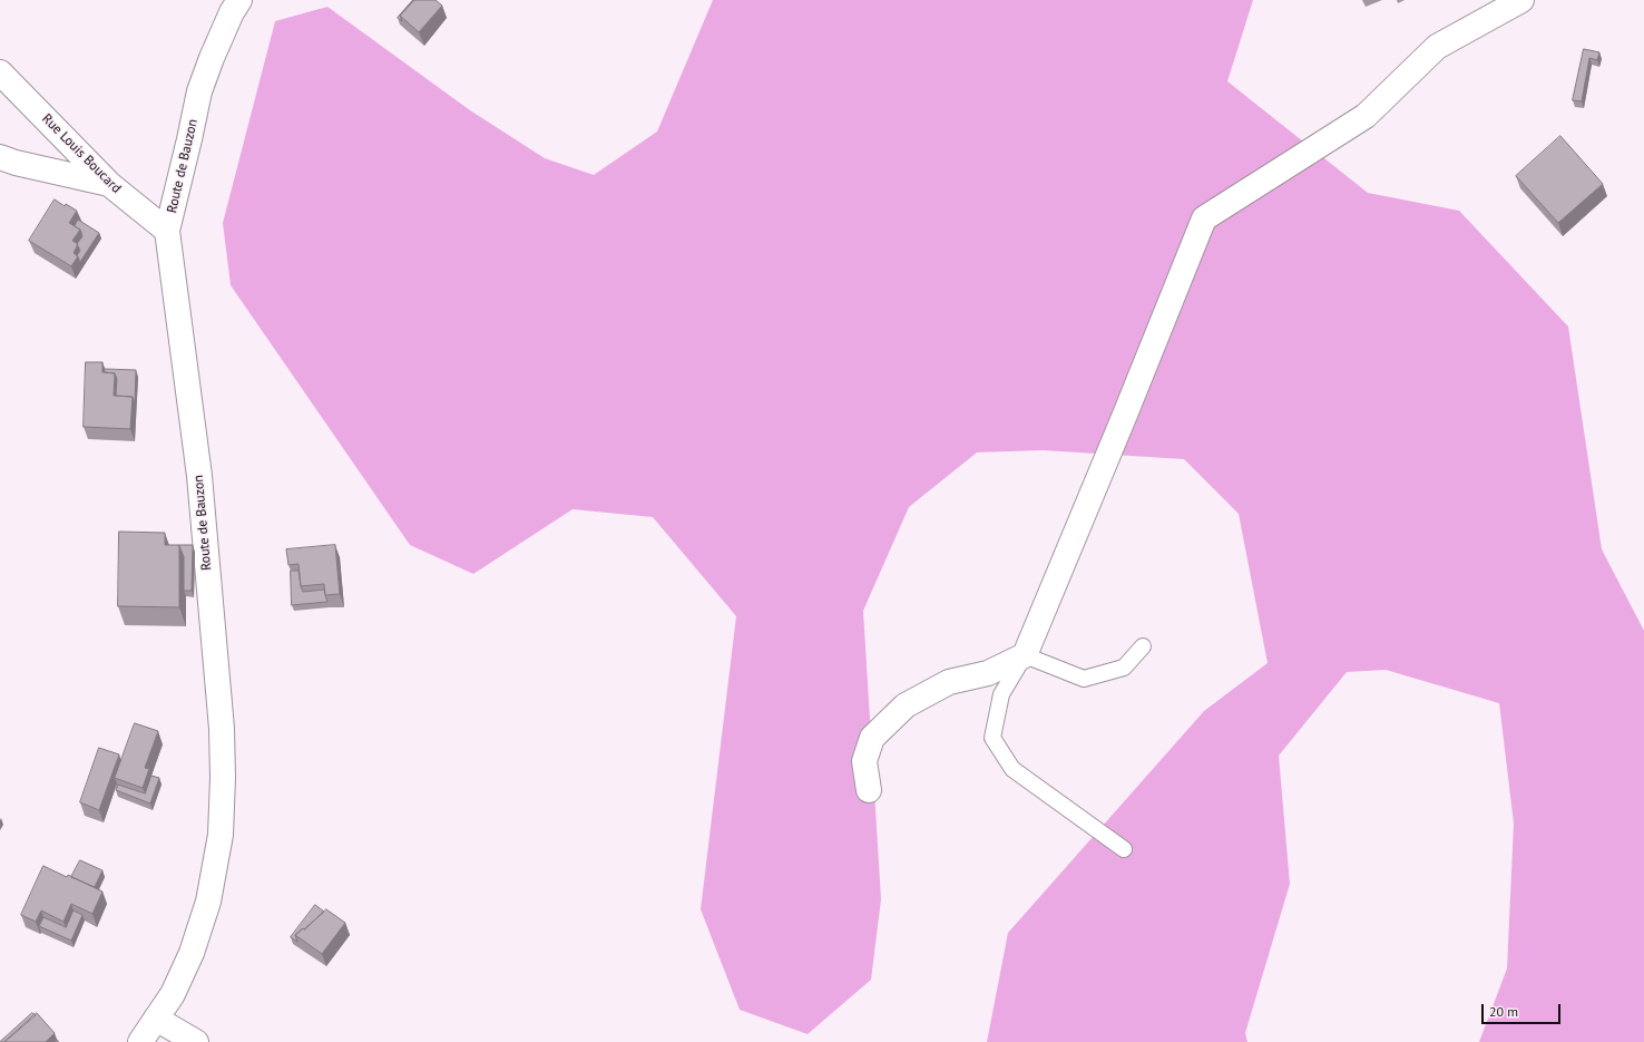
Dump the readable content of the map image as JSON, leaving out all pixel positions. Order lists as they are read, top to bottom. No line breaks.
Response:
{"streets":{"street":["Rue Louis Boucard","Route de Bauzon"]},"crossings":[["Rue Louis Boucard","Route de Bauzon"]],"scale_bar":"20 m"}
